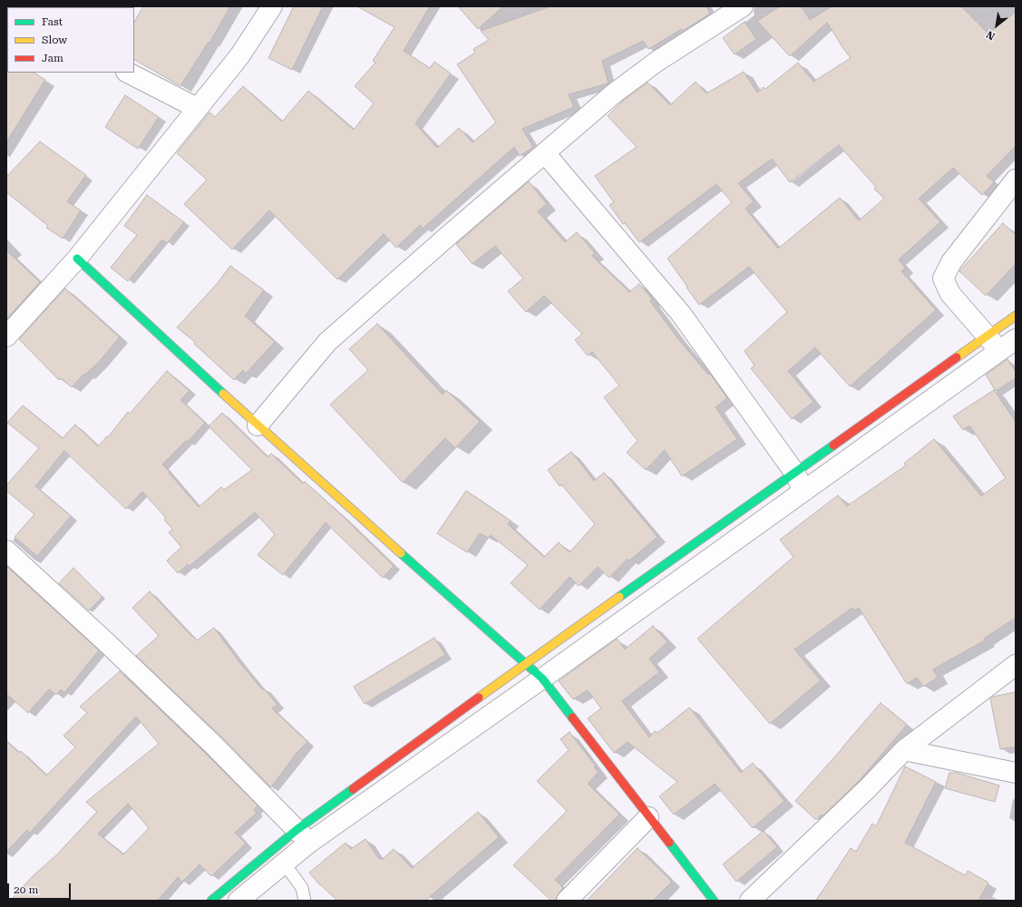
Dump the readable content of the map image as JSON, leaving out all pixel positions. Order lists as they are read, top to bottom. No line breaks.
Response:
{"legend":["Fast","Slow","Jam"],"scale_bar":"20 m","north":"bottom left"}
